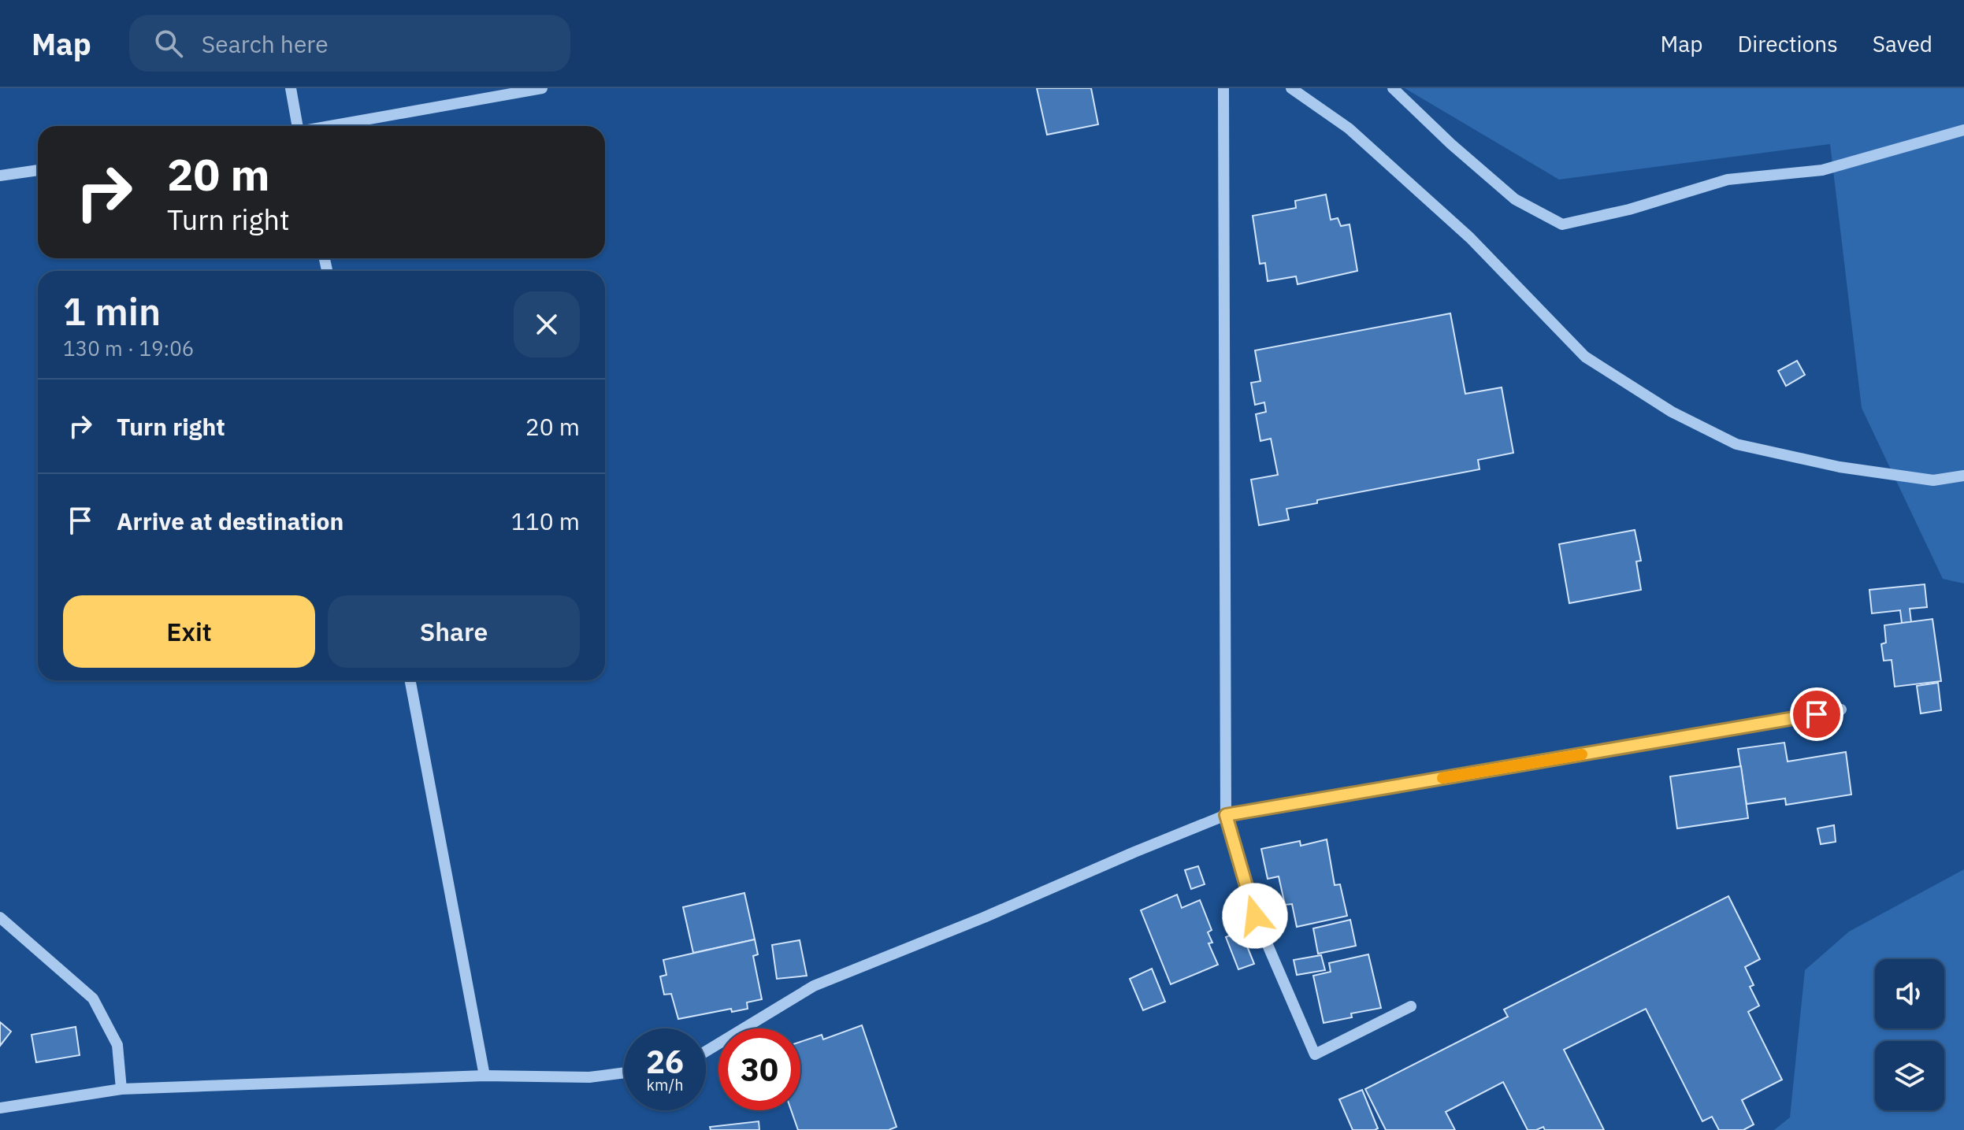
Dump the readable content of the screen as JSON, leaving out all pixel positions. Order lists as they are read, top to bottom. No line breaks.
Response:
{"page":{"header":"Map","search":"Search here","nav":["Map","Directions","Saved"],"turn":["20 m","Turn right"],"heading":["1 min","130 m · 19:06"],"list":[{"name":"Turn right","value":"20 m"},{"name":"Arrive at destination","value":"110 m"}],"buttons":["Exit","Share"],"speed":"26 km/h","limit":"30"}}
